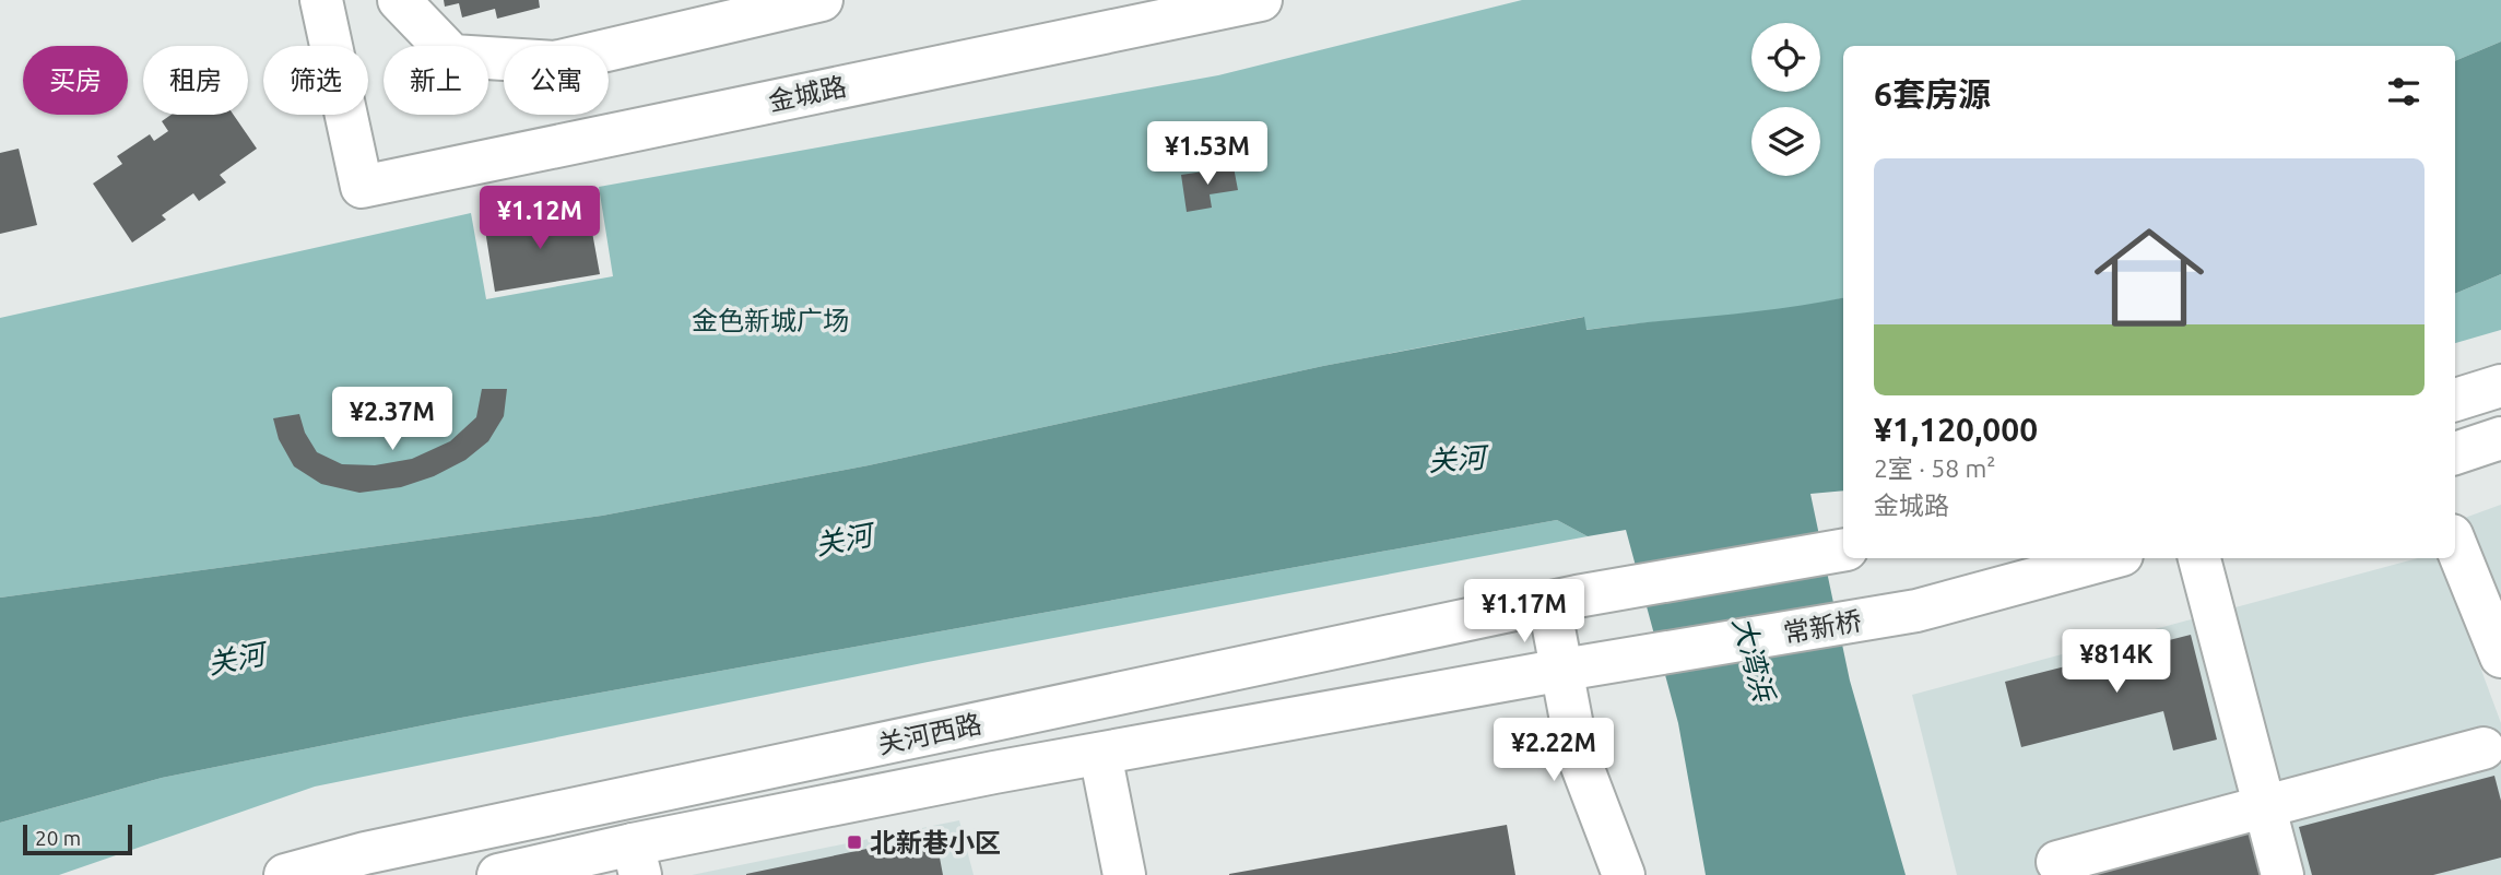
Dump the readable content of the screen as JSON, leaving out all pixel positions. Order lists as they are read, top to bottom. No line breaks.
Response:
{"streets":{"main road":["金城路","常新桥","关河西路"]},"crossings":[["常新桥","关河西路"]],"water":["关河","大湾浜"],"parks":["金色新城广场"],"places":{"transit":["北新巷小区"]},"scale_bar":"20 m","page":{"chip":["买房","租房","筛选","新上","公寓"],"heading":"6套房源","price":["¥1.53M","¥1.12M","¥2.37M","¥1.17M","¥814K","¥2.22M"],"list":[{"name":"¥1,120,000","note":"2室 · 58 m² · 金城路"}],"scale":"20 m"}}
